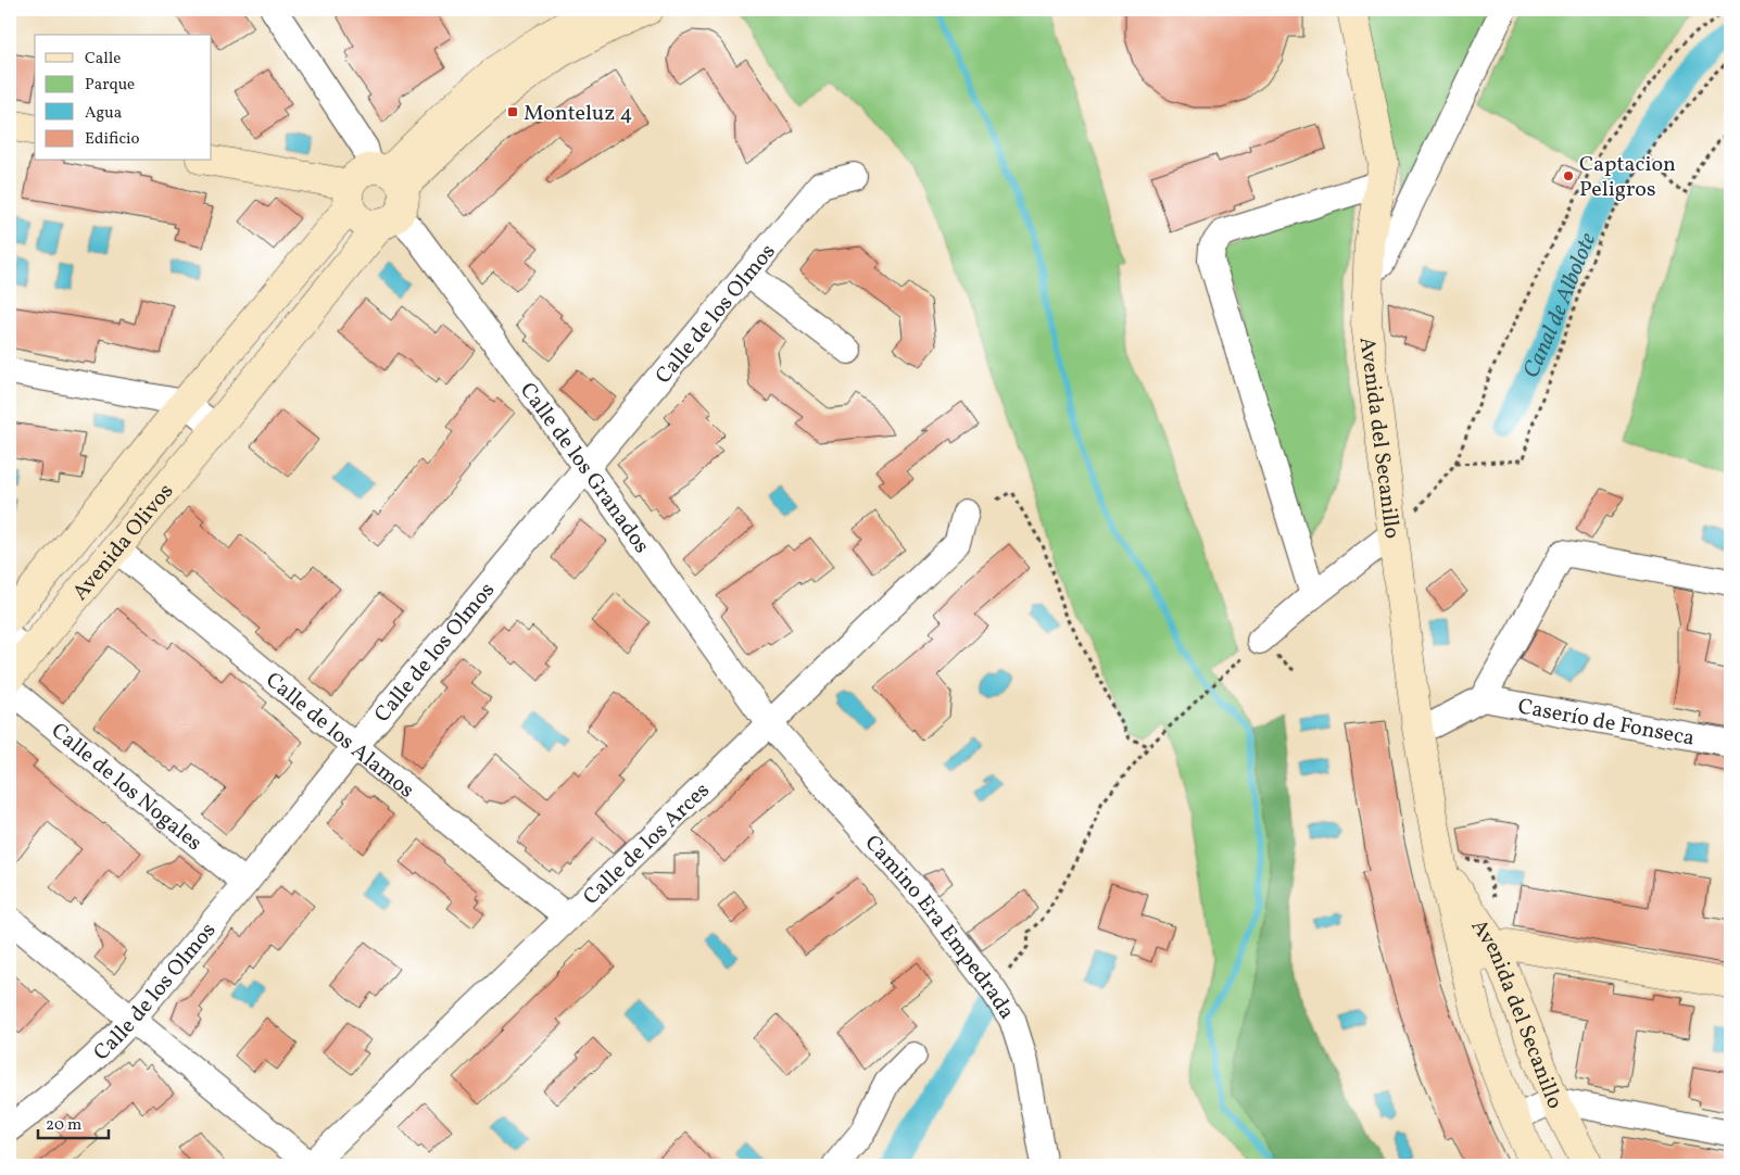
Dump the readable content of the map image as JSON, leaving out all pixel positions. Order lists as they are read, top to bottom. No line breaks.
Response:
{"streets":{"street":["Calle de los Olmos","Avenida del Secanillo","Calle de los Granados","Avenida Olivos","Caserío de Fonseca","Calle de los Alamos","Calle de los Nogales","Calle de los Arces","Camino Era Empedrada"]},"crossings":[["Calle de los Olmos","Calle de los Granados"],["Calle de los Olmos","Calle de los Alamos"],["Calle de los Olmos","Calle de los Nogales"],["Calle de los Granados","Avenida Olivos"],["Calle de los Granados","Calle de los Arces"],["Calle de los Granados","Camino Era Empedrada"],["Avenida Olivos","Calle de los Alamos"],["Calle de los Alamos","Calle de los Arces"],["Calle de los Arces","Camino Era Empedrada"]],"water":["Canal de Albolote"],"places":{"transit":["Monteluz 4"],"other":["Captacion Peligros"]},"legend":["Calle","Parque","Agua","Edificio"],"scale_bar":"20 m"}
